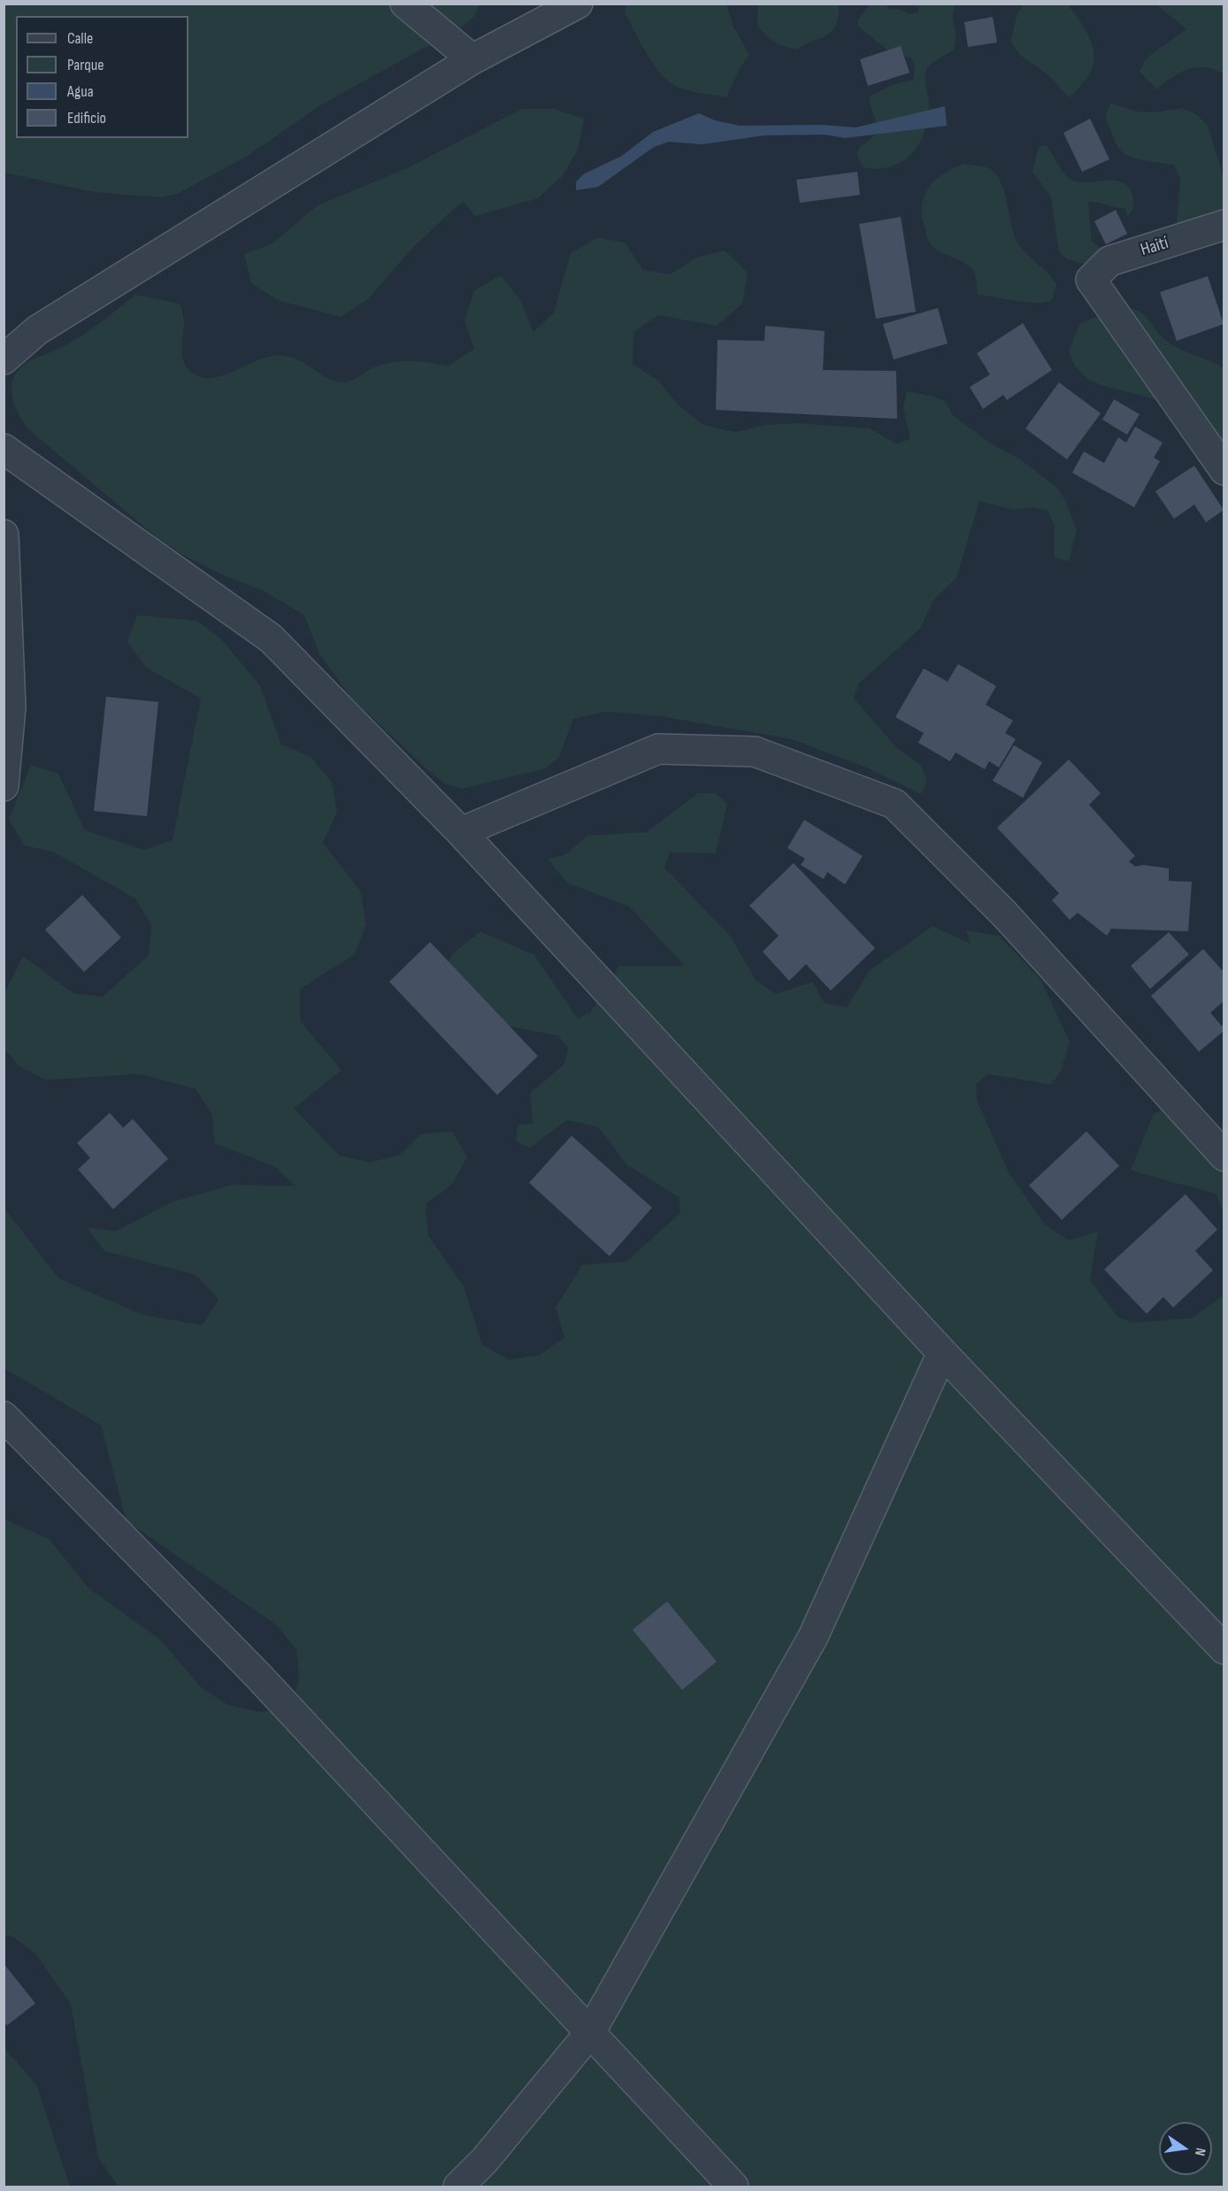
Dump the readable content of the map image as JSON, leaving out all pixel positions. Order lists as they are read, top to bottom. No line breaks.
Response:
{"streets":{"street":["Haití"]},"legend":["Calle","Parque","Agua","Edificio"],"north":"right"}
